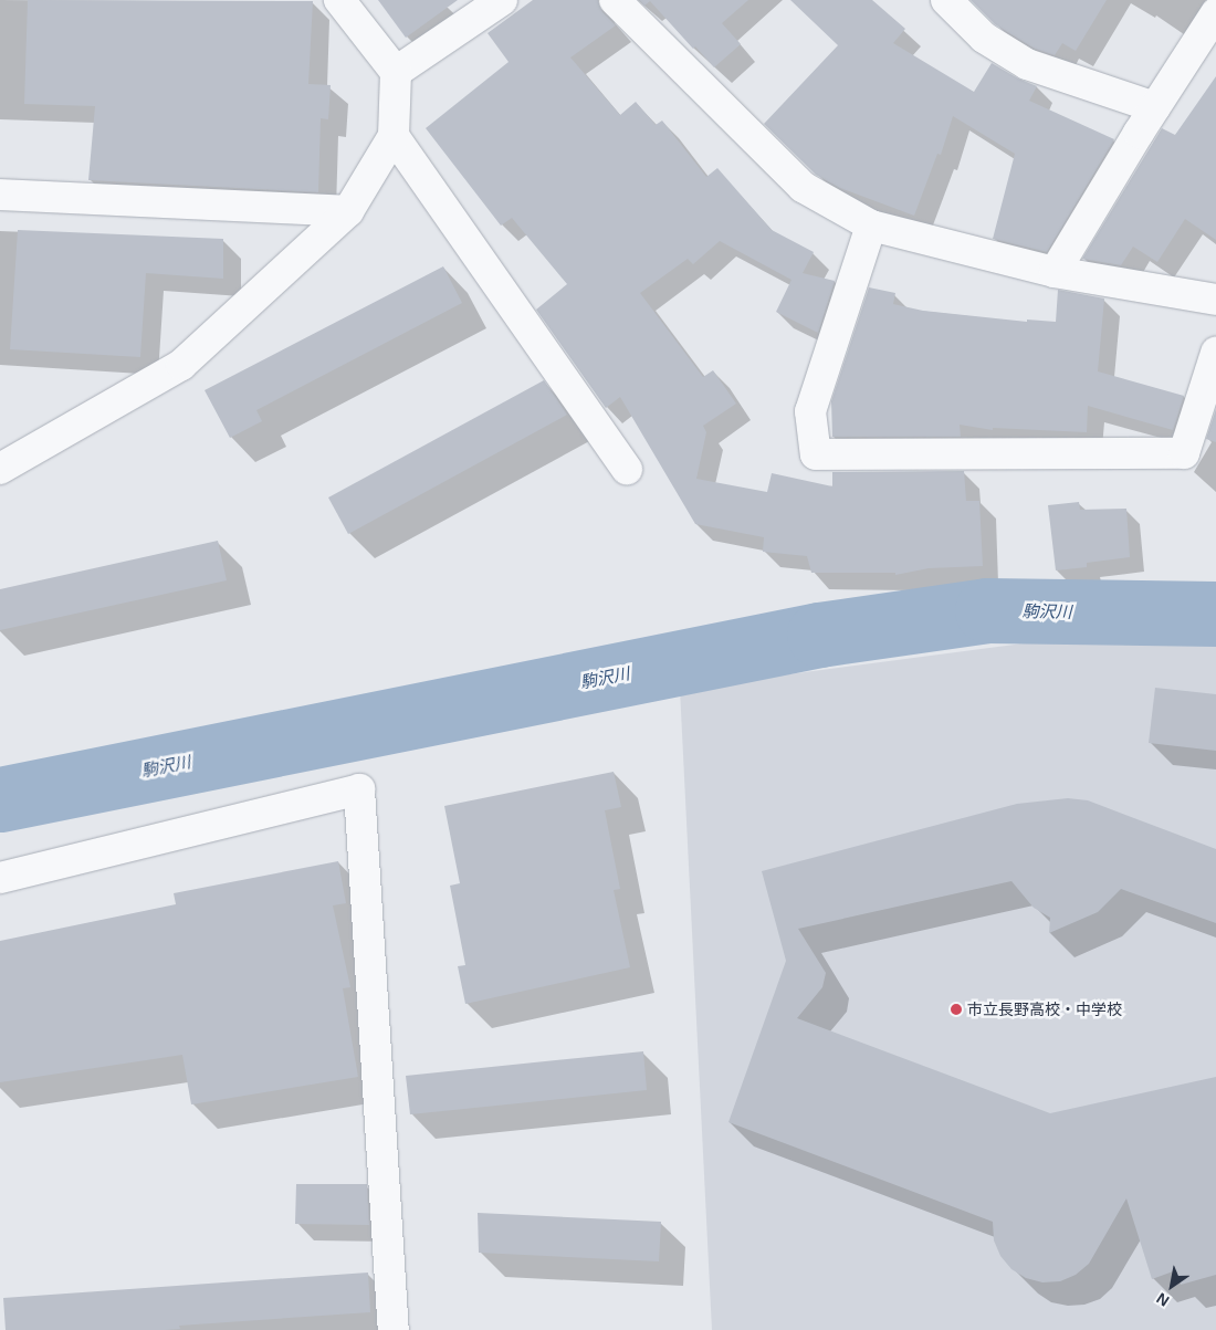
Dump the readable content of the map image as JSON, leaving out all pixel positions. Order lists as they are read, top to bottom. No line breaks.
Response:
{"water":["駒沢川"],"places":["市立長野高校・中学校"],"north":"bottom left"}
